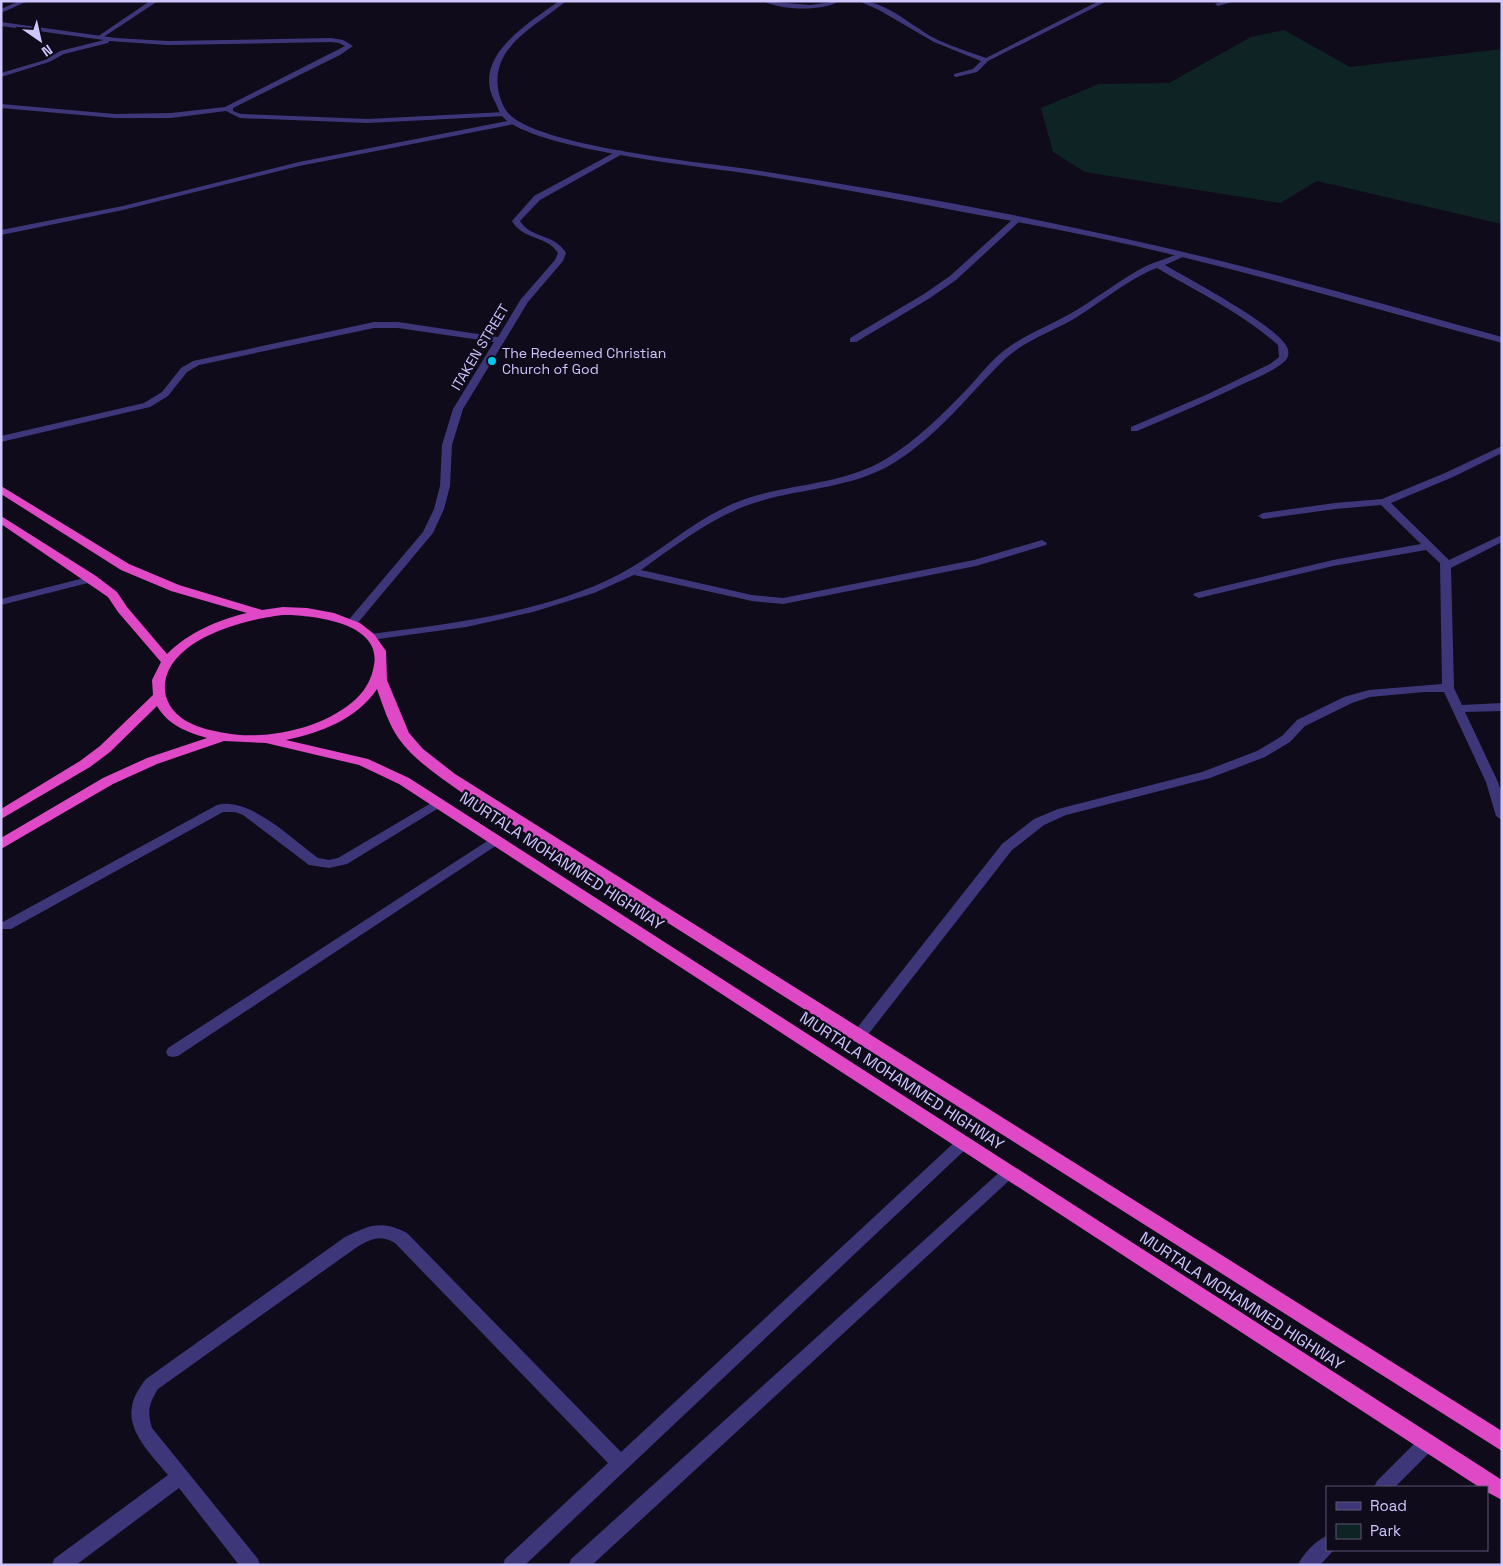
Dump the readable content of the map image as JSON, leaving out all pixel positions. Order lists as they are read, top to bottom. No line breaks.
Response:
{"streets":{"highway":["MURTALA MOHAMMED HIGHWAY"],"street":["ITAKEN STREET"]},"crossings":[["ITAKEN STREET","MURTALA MOHAMMED HIGHWAY"]],"places":["The Redeemed Christian Church of God"],"legend":["Road","Park"],"north":"bottom right"}
